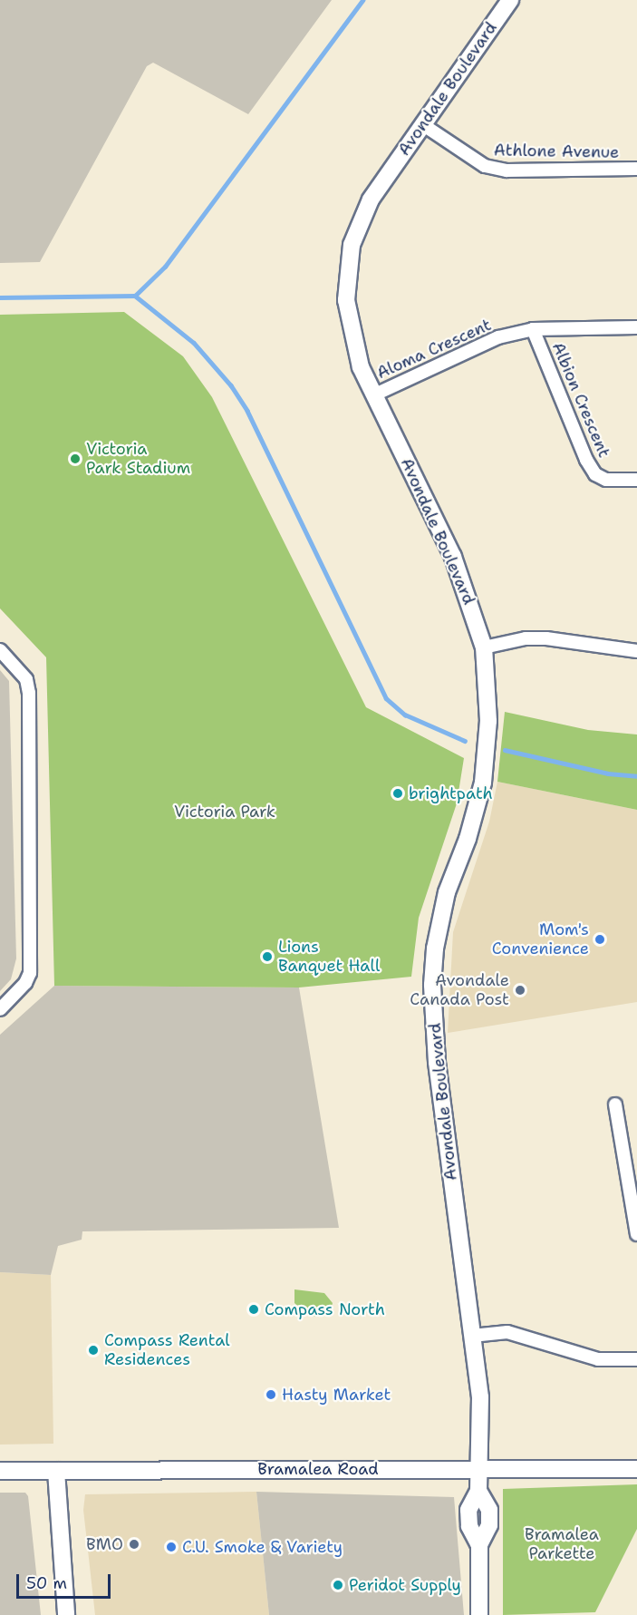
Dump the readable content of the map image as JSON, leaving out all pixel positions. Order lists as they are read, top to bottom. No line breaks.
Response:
{"streets":{"street":["Avondale Boulevard","Athlone Avenue","Aloma Crescent","Albion Crescent","Bramalea Road"]},"crossings":[["Avondale Boulevard","Athlone Avenue"],["Avondale Boulevard","Aloma Crescent"],["Avondale Boulevard","Bramalea Road"],["Aloma Crescent","Albion Crescent"]],"parks":["Victoria Park","Bramalea Parkette"],"places":["Victoria Park Stadium","brightpath","Mom's Convenience","Lions Banquet Hall","Avondale Canada Post","Compass North","Compass Rental Residences","Hasty Market","BMO","C.U. Smoke & Variety","Peridot Supply"],"scale_bar":"50 m"}
